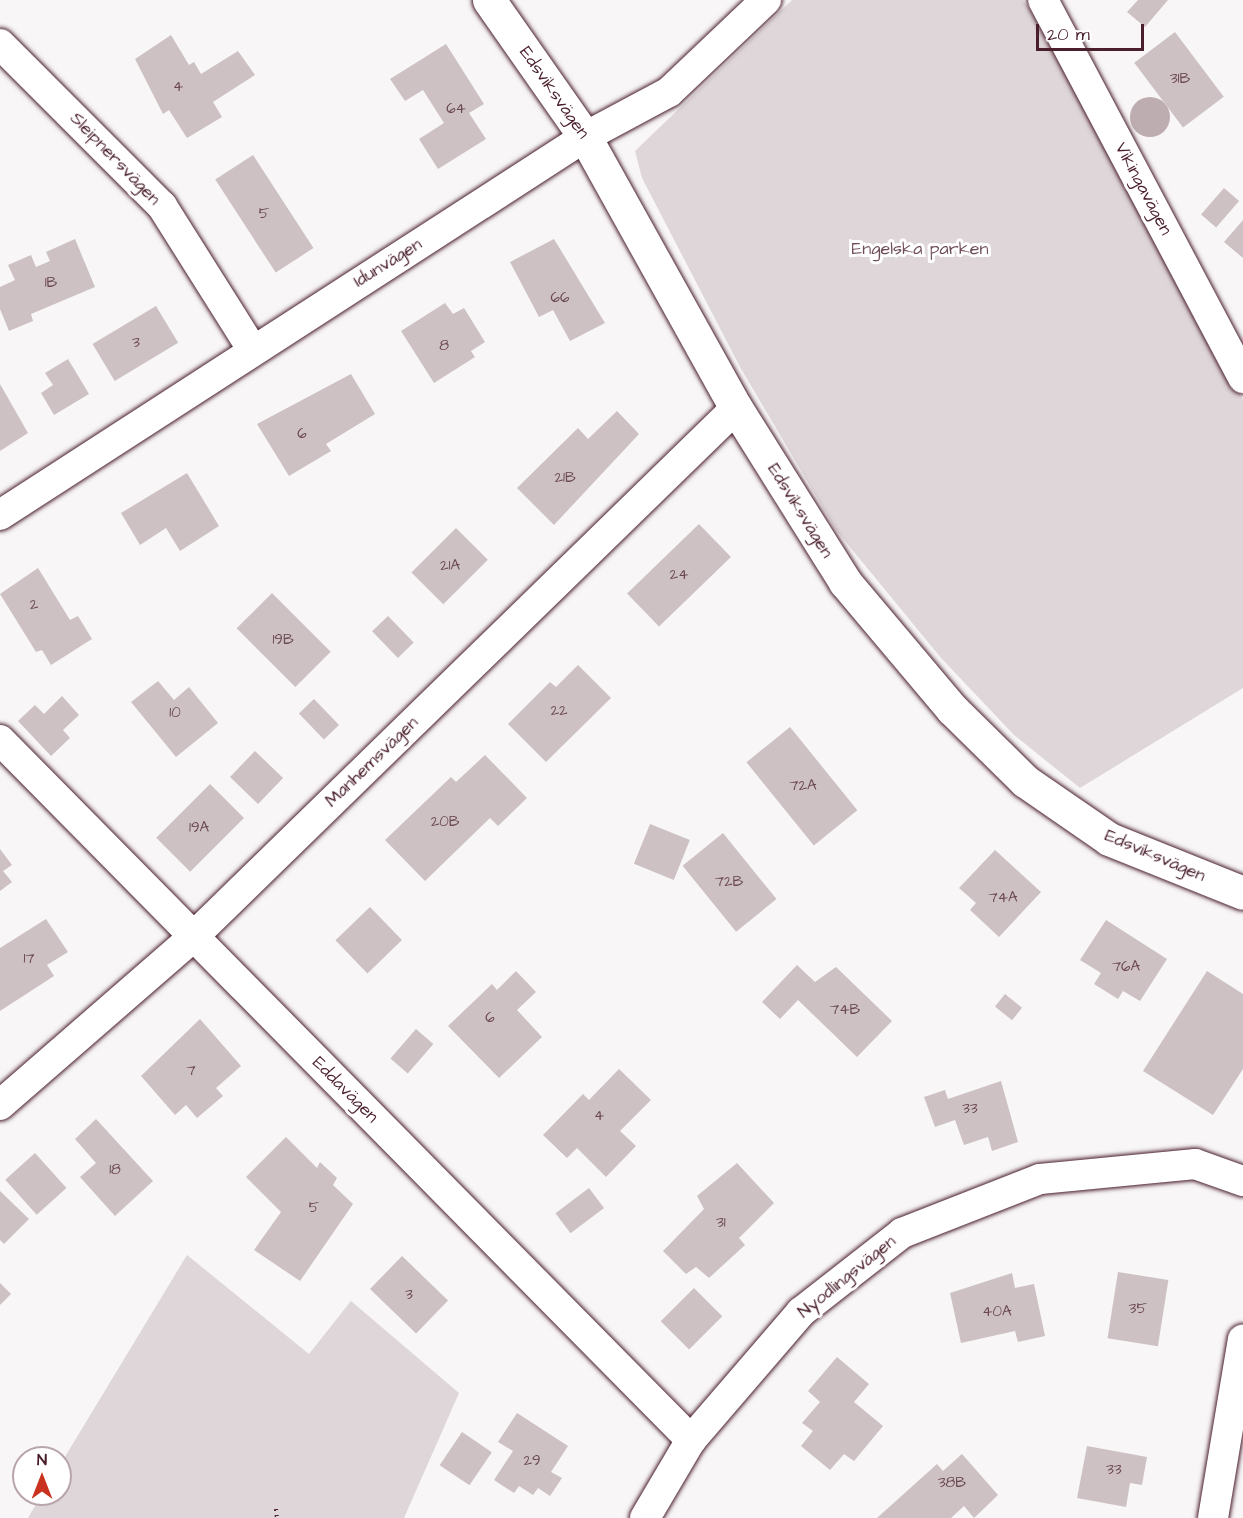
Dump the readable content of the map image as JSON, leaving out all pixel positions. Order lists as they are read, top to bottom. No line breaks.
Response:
{"streets":{"street":["Edsviksvägen","Sleipnersvägen","Vikingavägen","Idunvägen","Manhemsvägen","Eddavägen","Nyodlingsvägen"]},"crossings":[["Edsviksvägen","Idunvägen"],["Edsviksvägen","Manhemsvägen"],["Sleipnersvägen","Idunvägen"],["Manhemsvägen","Eddavägen"],["Eddavägen","Nyodlingsvägen"]],"parks":["Engelska parken"],"house_numbers":["31B","4","64","5","1B","66","3","8","6","21B","21A","24","2","19B","22","10","72A","20B","19A","72B","74A","17","76A","74B","6","7","33","4","18","5","31","3","35","40A","29","33","38B"],"scale_bar":"20 m","north":"top"}
